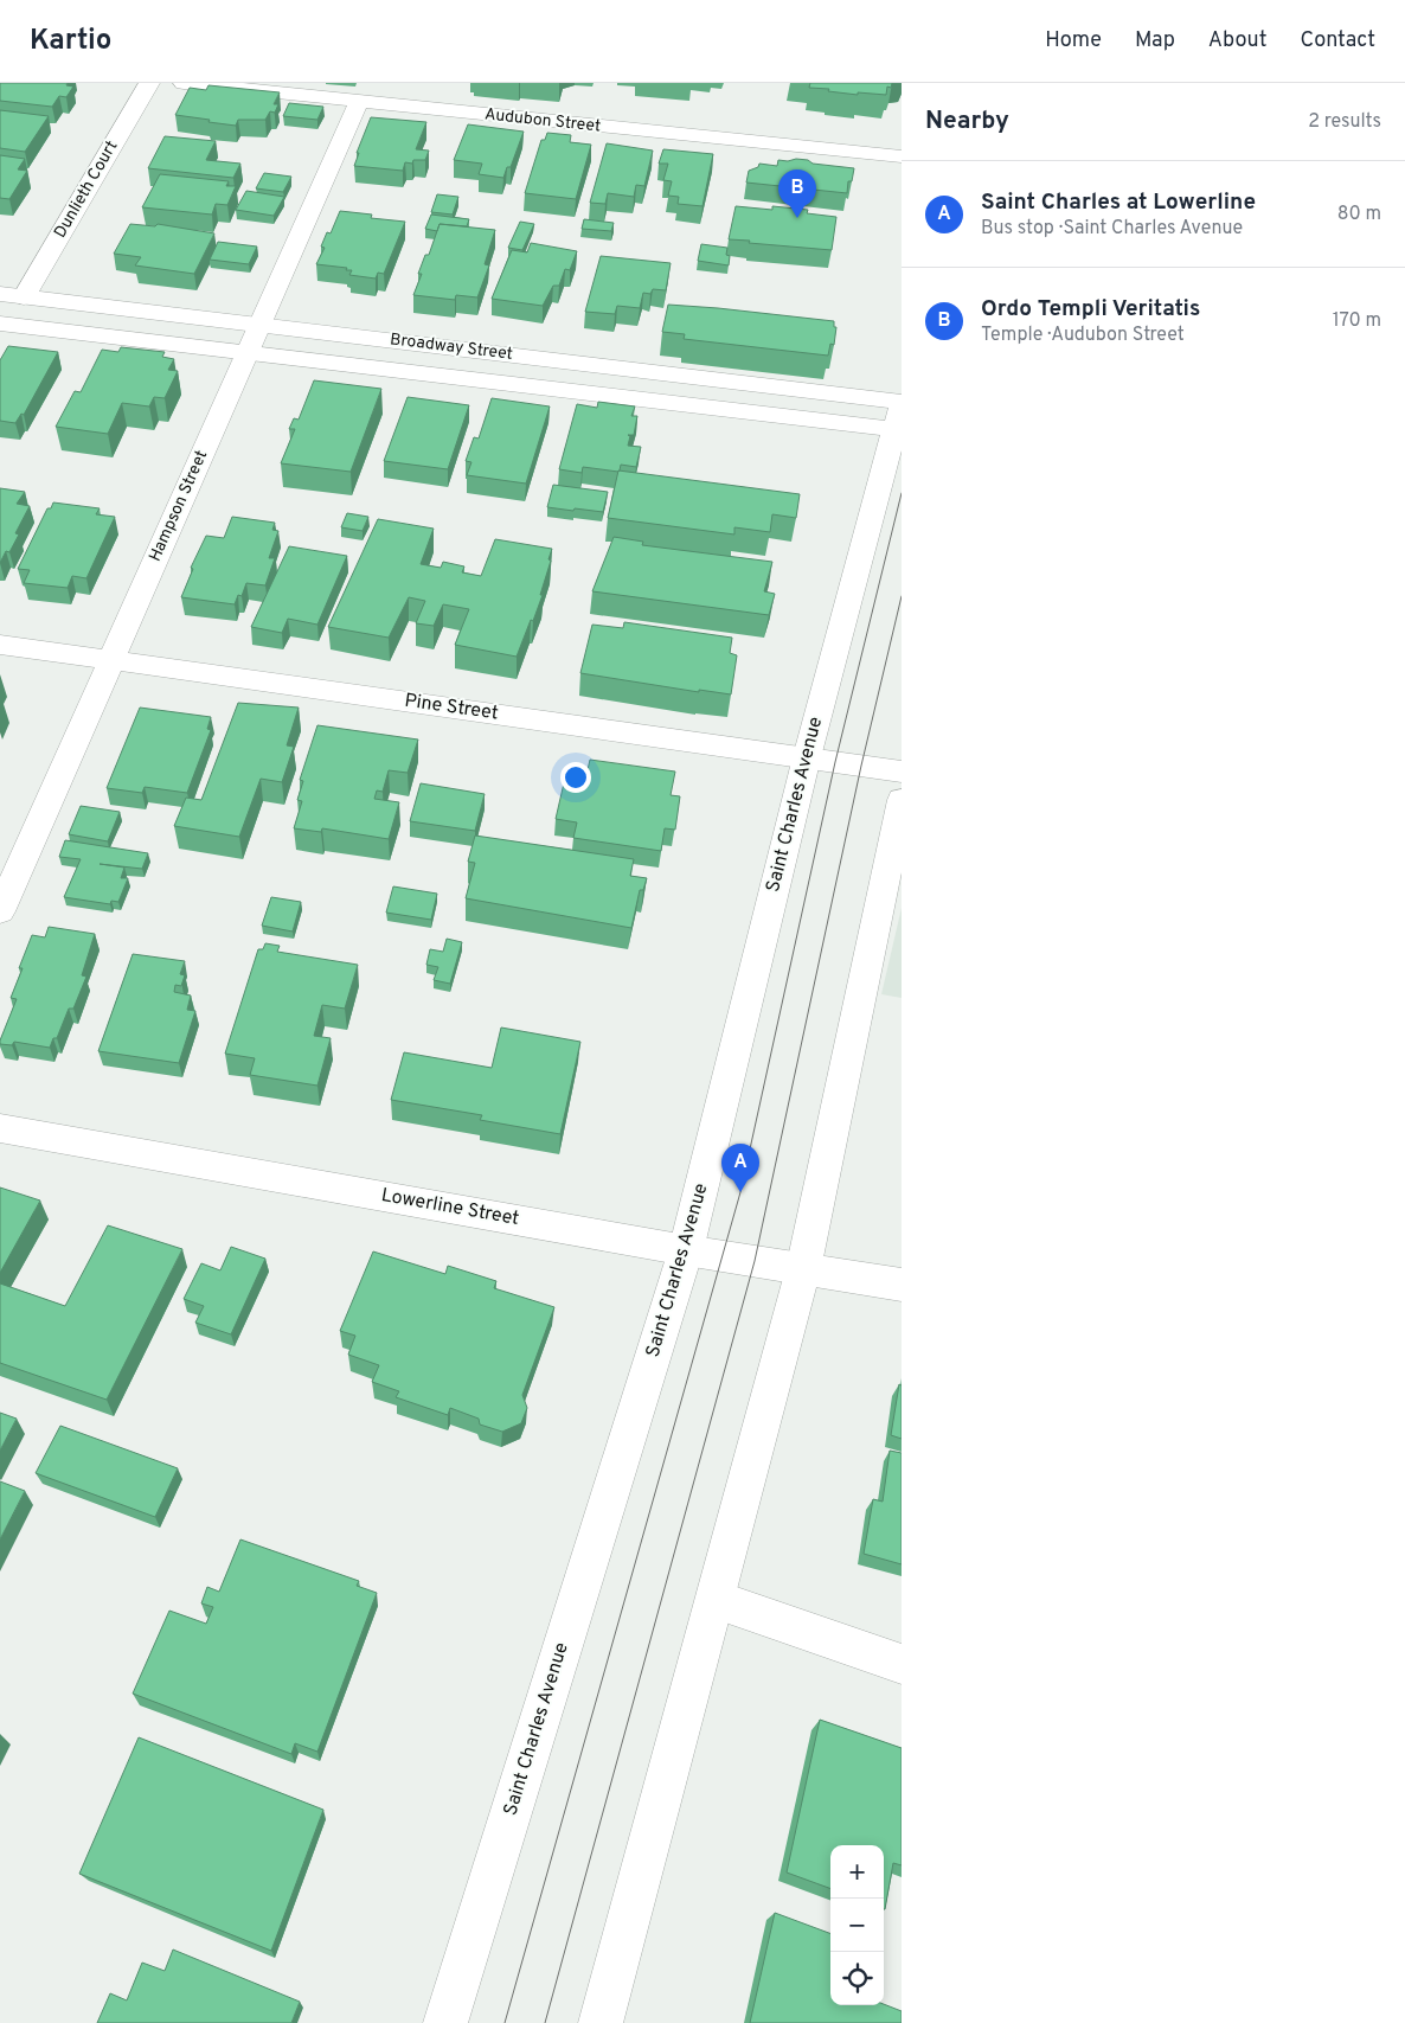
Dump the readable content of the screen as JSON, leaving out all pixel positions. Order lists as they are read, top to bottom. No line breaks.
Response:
{"streets":{"street":["Audubon Street","Dunlieth Court","Broadway Street","Hampson Street","Pine Street","Saint Charles Avenue","Lowerline Street"]},"crossings":[["Audubon Street","Hampson Street"],["Dunlieth Court","Broadway Street"],["Broadway Street","Hampson Street"],["Broadway Street","Saint Charles Avenue"],["Hampson Street","Pine Street"],["Pine Street","Saint Charles Avenue"],["Saint Charles Avenue","Lowerline Street"]],"page":{"header":"Kartio","nav":["Home","Map","About","Contact"],"heading":["Nearby","2 results"],"list":[{"mark":"A","name":"Saint Charles at Lowerline","note":"Bus stop · Saint Charles Avenue","value":"80 m"},{"mark":"B","name":"Ordo Templi Veritatis","note":"Temple · Audubon Street","value":"170 m"}],"pins":["B","A"],"map_buttons":["+","−"]}}
